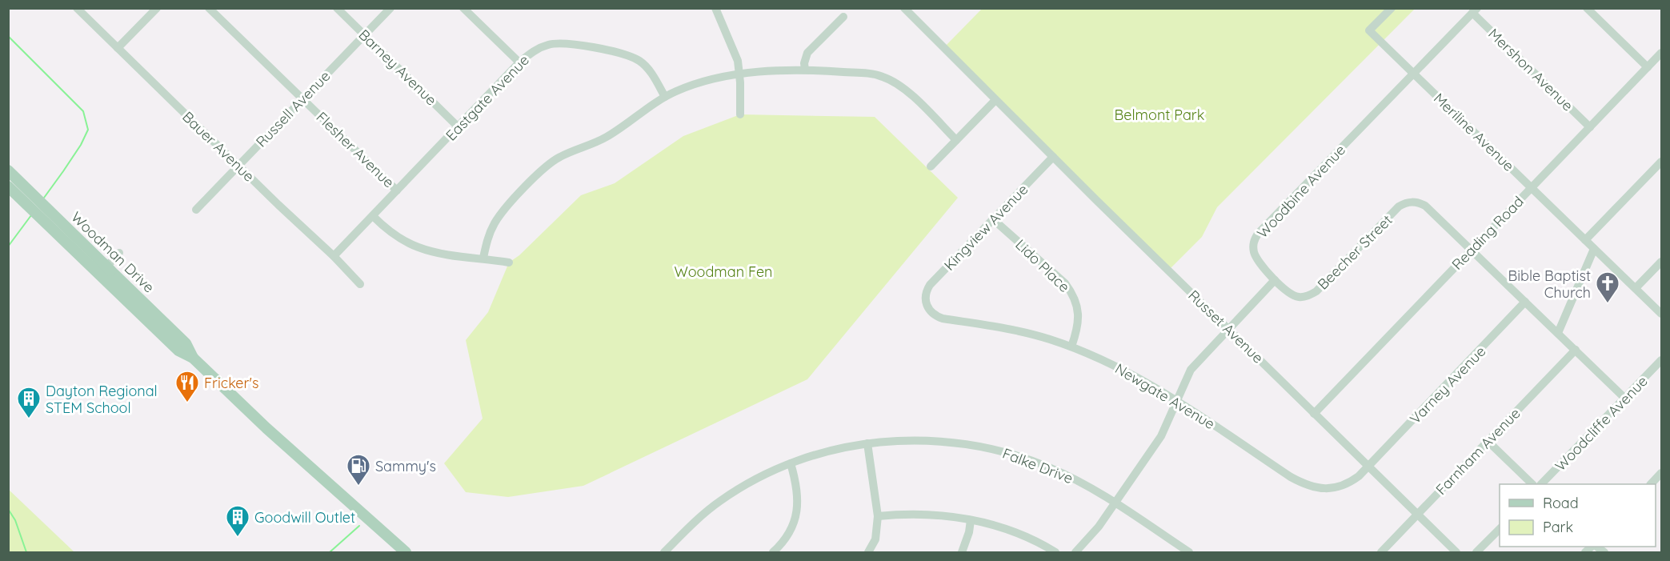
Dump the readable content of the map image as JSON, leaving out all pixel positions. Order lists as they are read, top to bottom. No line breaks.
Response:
{"streets":{"main road":["Woodman Drive"],"street":["Barney Avenue","Mershon Avenue","Eastgate Avenue","Russell Avenue","Meriline Avenue","Bauer Avenue","Flesher Avenue","Woodbine Avenue","Kingview Avenue","Reading Road","Beecher Street","Lido Place","Russet Avenue","Varney Avenue","Newgate Avenue","Woodcliffe Avenue","Farnham Avenue","Falke Drive"]},"crossings":[["Barney Avenue","Eastgate Avenue"],["Barney Avenue","Russell Avenue"],["Mershon Avenue","Woodbine Avenue"],["Mershon Avenue","Reading Road"],["Eastgate Avenue","Bauer Avenue"],["Eastgate Avenue","Flesher Avenue"],["Russell Avenue","Bauer Avenue"],["Russell Avenue","Flesher Avenue"],["Meriline Avenue","Woodbine Avenue"],["Meriline Avenue","Reading Road"],["Woodbine Avenue","Beecher Street"],["Kingview Avenue","Lido Place"],["Kingview Avenue","Russet Avenue"],["Kingview Avenue","Newgate Avenue"],["Reading Road","Beecher Street"],["Reading Road","Russet Avenue"],["Lido Place","Newgate Avenue"],["Russet Avenue","Varney Avenue"],["Russet Avenue","Newgate Avenue"],["Russet Avenue","Farnham Avenue"],["Varney Avenue","Newgate Avenue"]],"parks":["Belmont Park","Woodman Fen"],"places":{"church":["Bible Baptist Church"],"restaurant":["Fricker's"],"building":["Dayton Regional STEM School","Goodwill Outlet"],"fuel station":["Sammy's"]},"legend":["Road","Park"]}
